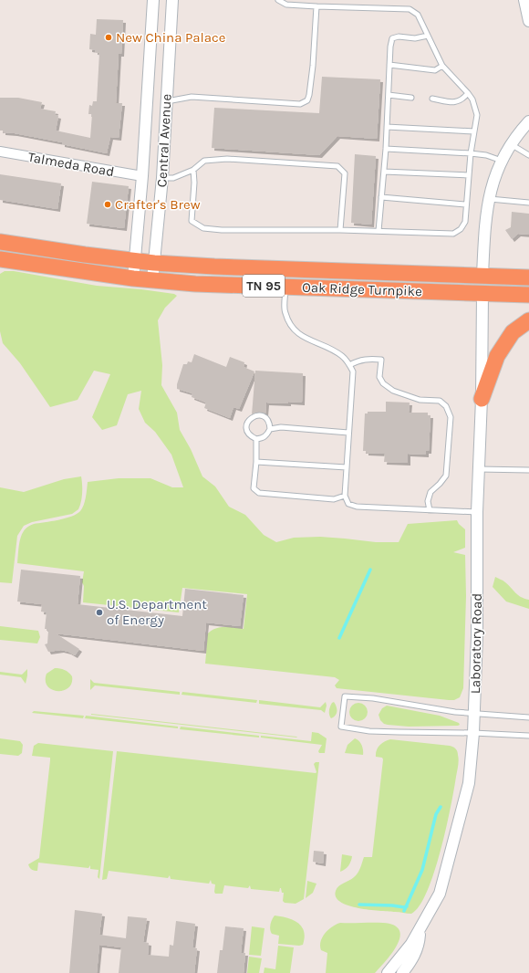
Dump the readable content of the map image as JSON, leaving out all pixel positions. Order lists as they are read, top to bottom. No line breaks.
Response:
{"streets":{"highway":["TN 95","Oak Ridge Turnpike"],"street":["Central Avenue","Talmeda Road","Laboratory Road"]},"crossings":[["Central Avenue","Talmeda Road"],["Central Avenue","Oak Ridge Turnpike"],["Oak Ridge Turnpike","Laboratory Road"]],"places":["New China Palace","Crafter's Brew","U.S. Department of Energy"]}
